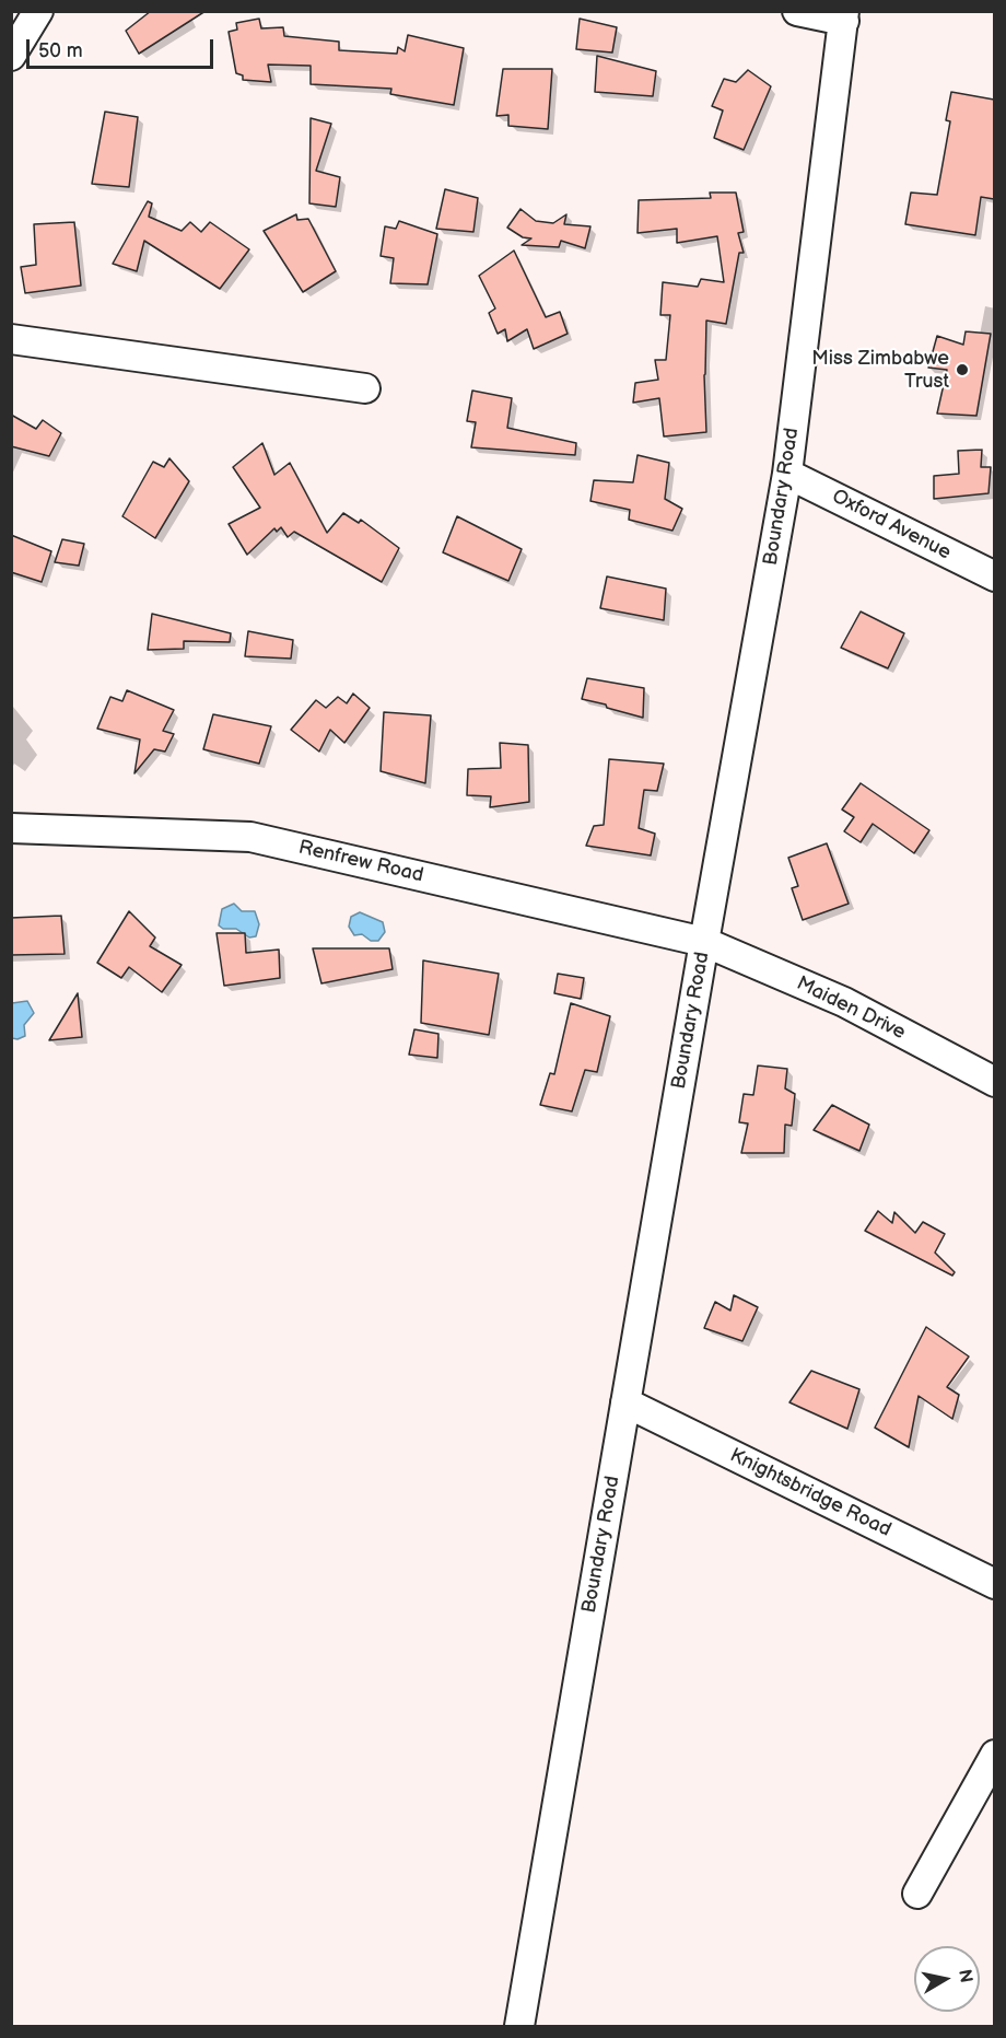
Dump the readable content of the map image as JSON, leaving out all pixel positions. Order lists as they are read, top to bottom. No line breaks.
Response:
{"streets":{"street":["Boundary Road","Oxford Avenue","Renfrew Road","Maiden Drive","Knightsbridge Road"]},"crossings":[["Boundary Road","Oxford Avenue"],["Boundary Road","Renfrew Road"],["Boundary Road","Maiden Drive"],["Boundary Road","Knightsbridge Road"],["Renfrew Road","Maiden Drive"]],"places":["Miss Zimbabwe Trust"],"scale_bar":"50 m","north":"right"}
